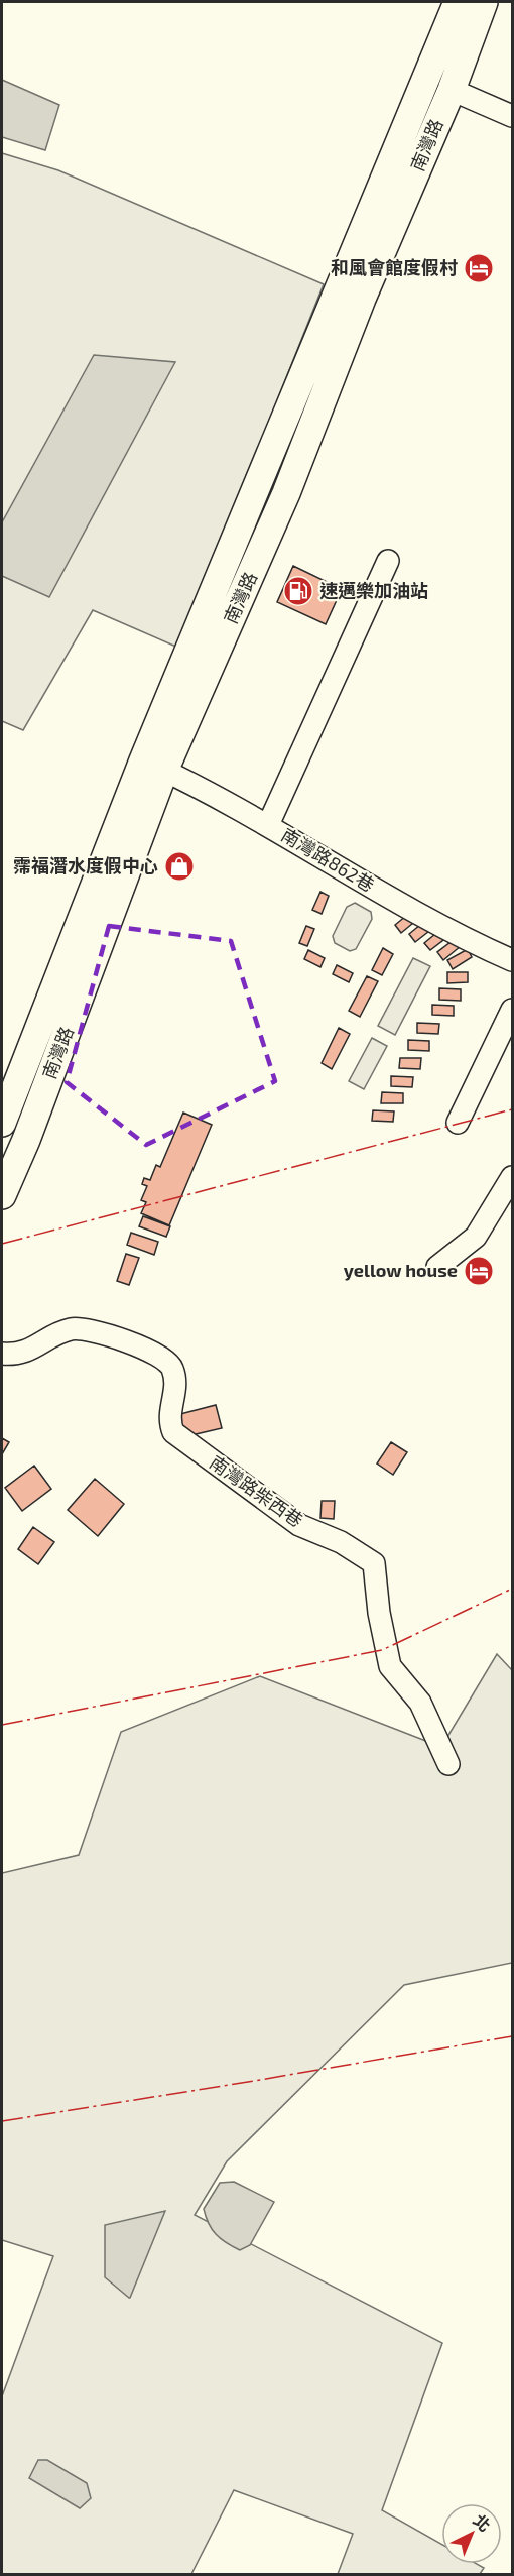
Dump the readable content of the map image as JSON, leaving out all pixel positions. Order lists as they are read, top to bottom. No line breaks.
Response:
{"streets":{"main road":["南灣路"],"street":["南灣路862巷","南灣路柴西巷"]},"crossings":[["南灣路","南灣路862巷"]],"places":{"hotel":["和風會館度假村","yellow house"],"fuel station":["速邁樂加油站"],"shop":["霈福潛水度假中心"]},"north":"top right"}
